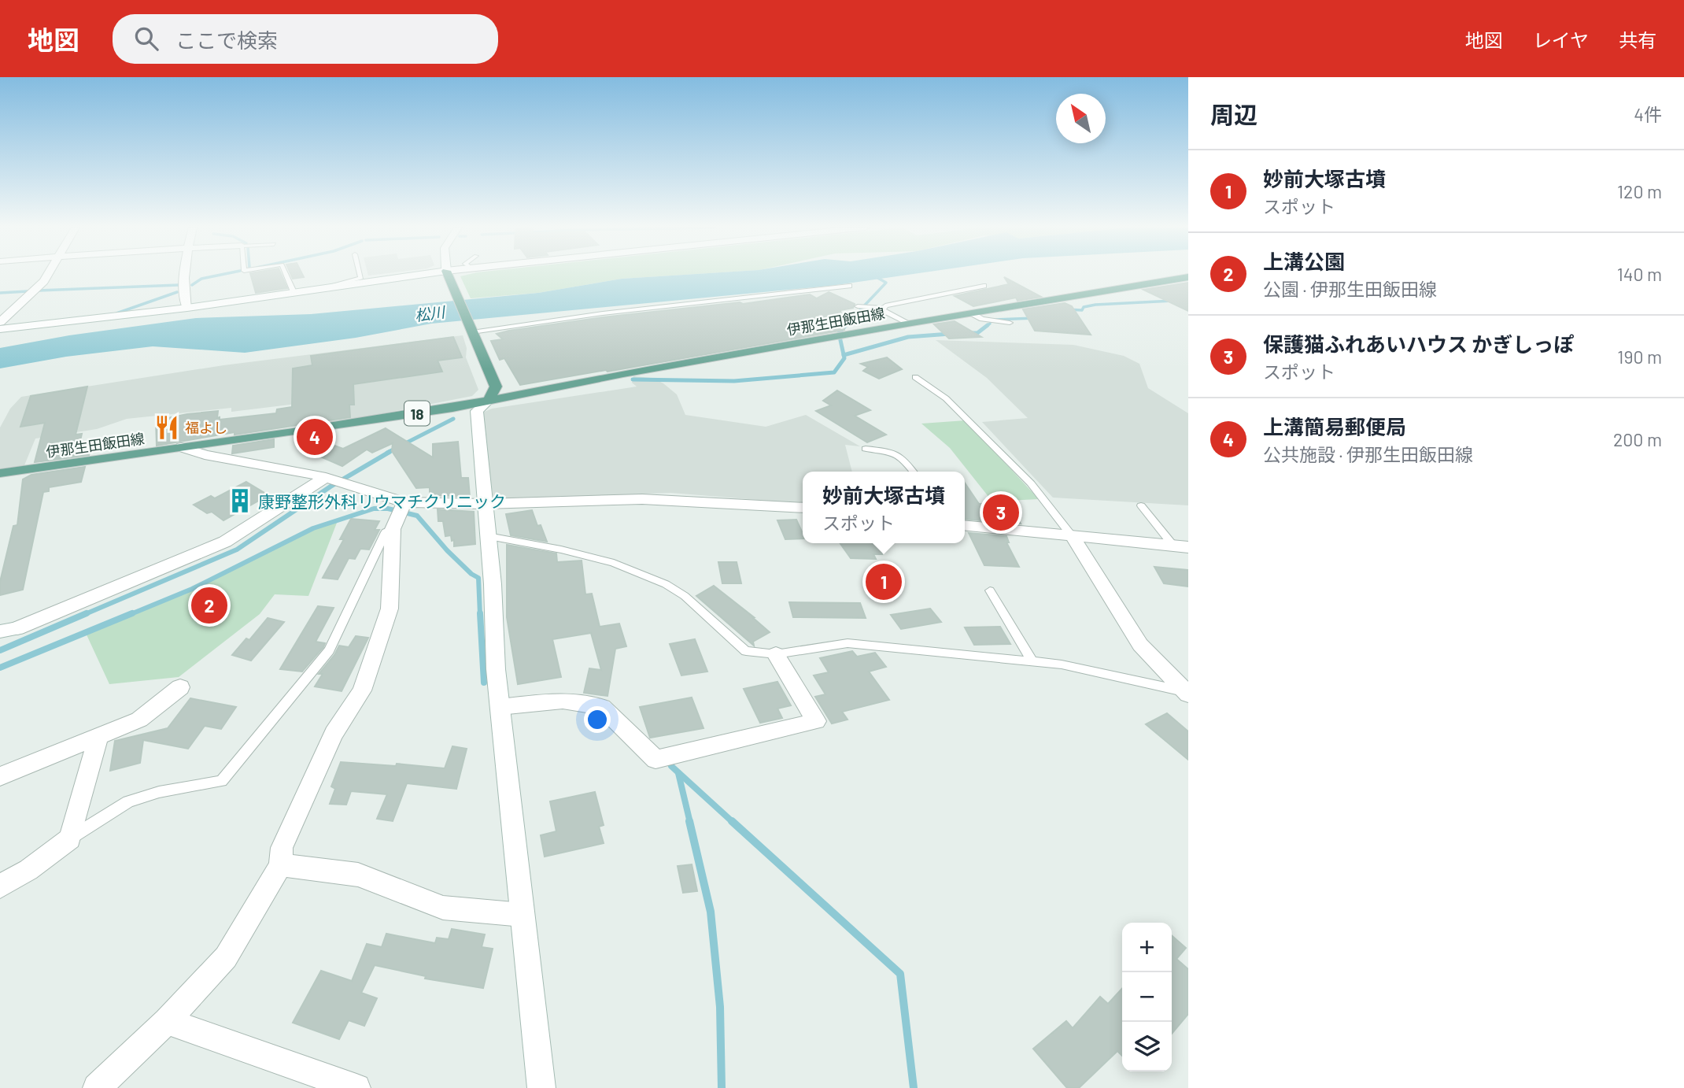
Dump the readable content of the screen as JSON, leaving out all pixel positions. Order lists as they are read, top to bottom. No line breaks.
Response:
{"streets":{"main road":["伊那生田飯田線","18"]},"water":["松川"],"places":{"restaurant":["福よし"],"building":["康野整形外科リウマチクリニック"]},"north":"top left","page":{"header":"地図","search":"ここで検索","nav":["地図","レイヤ","共有"],"heading":["周辺","4件"],"list":[{"mark":"1","name":"妙前大塚古墳","note":"スポット","value":"120 m"},{"mark":"2","name":"上溝公園","note":"公園 · 伊那生田飯田線","value":"140 m"},{"mark":"3","name":"保護猫ふれあいハウス かぎしっぽ","note":"スポット","value":"190 m"},{"mark":"4","name":"上溝簡易郵便局","note":"公共施設 · 伊那生田飯田線","value":"200 m"}],"pins":["4","3","1","2"],"popup":["妙前大塚古墳","スポット"],"map_buttons":["+","−"]}}
